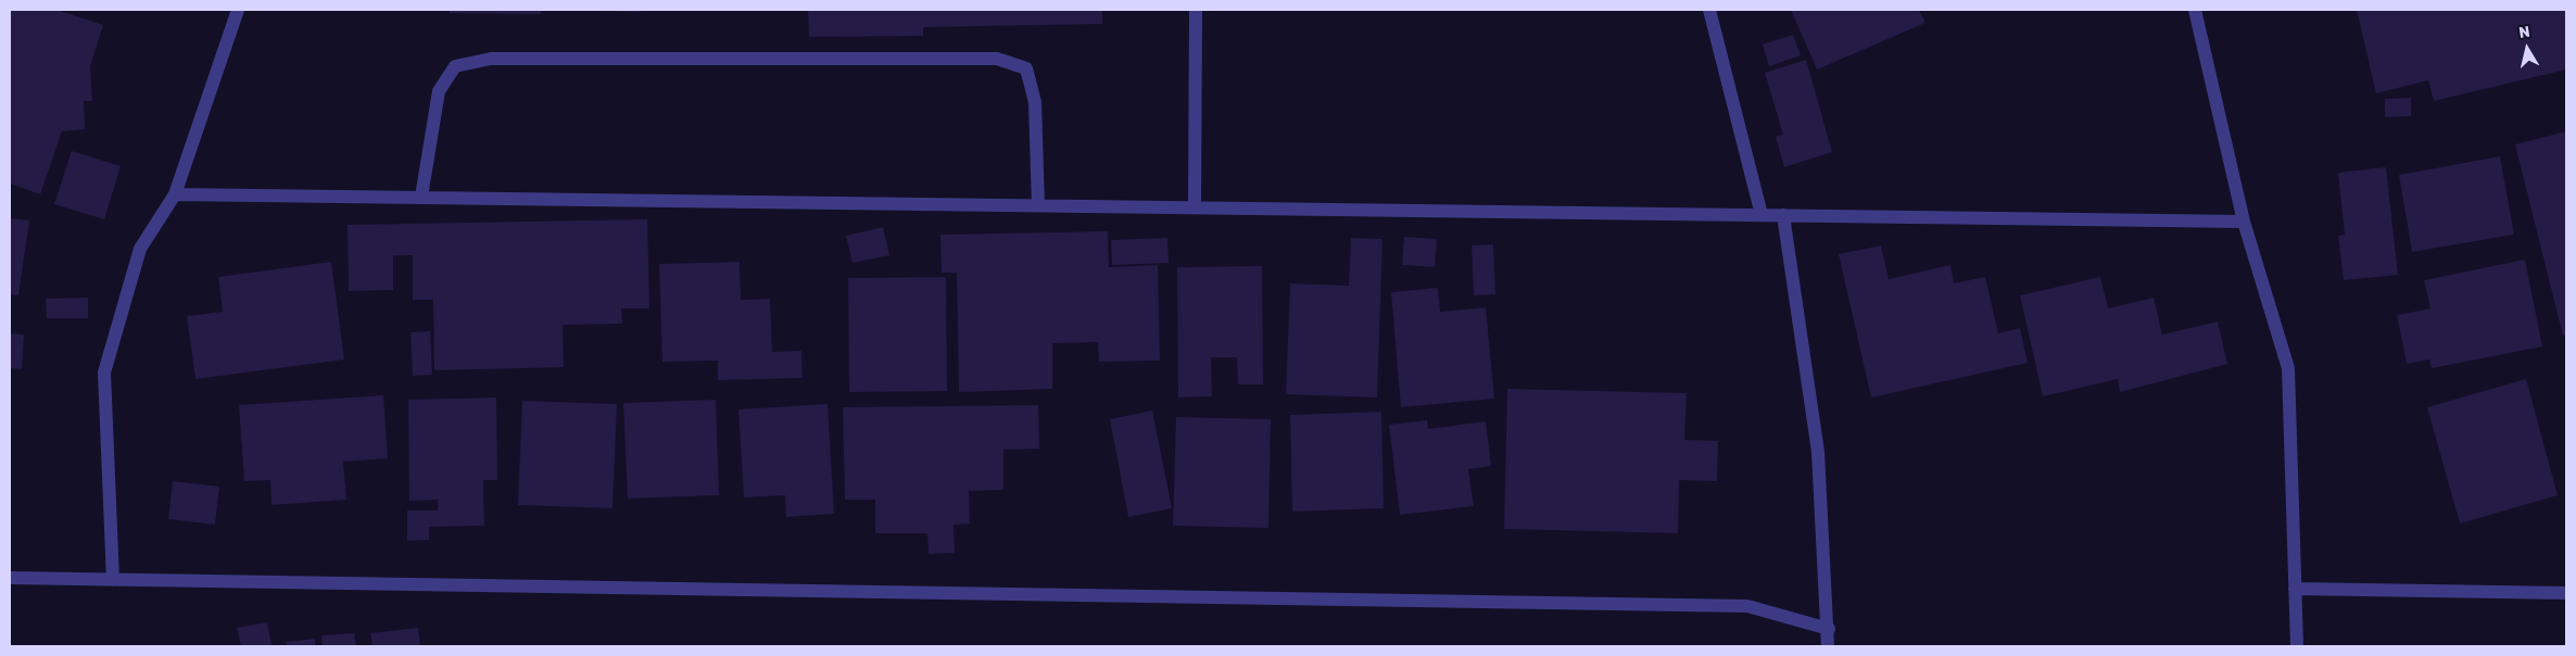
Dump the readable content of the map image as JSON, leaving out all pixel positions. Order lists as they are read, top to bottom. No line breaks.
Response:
{"north":"top"}
